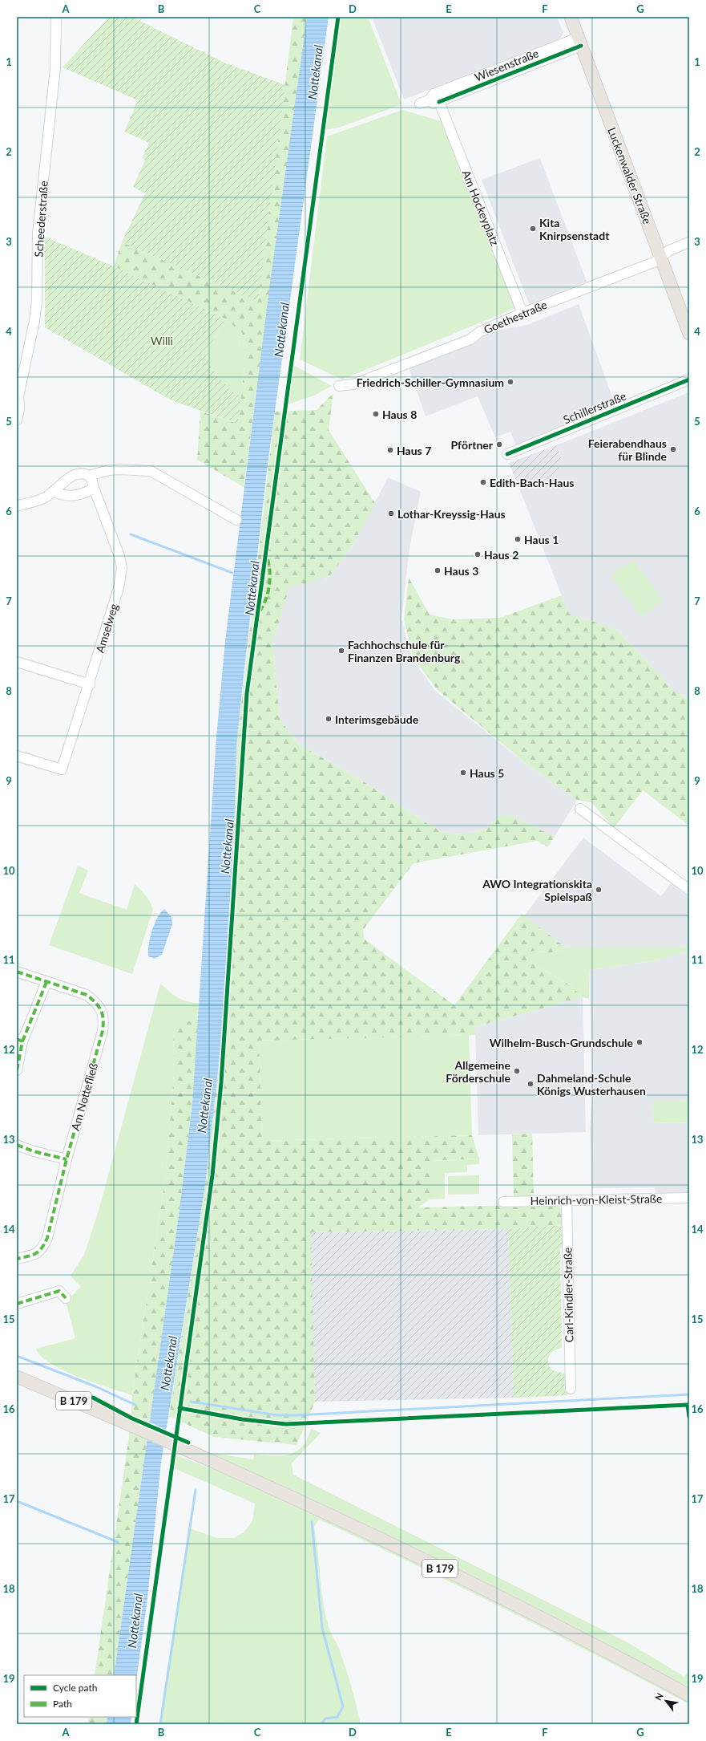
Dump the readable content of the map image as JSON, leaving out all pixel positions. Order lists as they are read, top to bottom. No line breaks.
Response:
{"streets":{"main road":["Luckenwalder Straße","B 179"],"street":["Wiesenstraße","Am Hockeyplatz","Scheederstraße","Goethestraße","Schillerstraße","Amselweg","Am Nottefließ","Heinrich-von-Kleist-Straße","Carl-Kindler-Straße"]},"crossings":[["Wiesenstraße","Luckenwalder Straße"],["Wiesenstraße","Am Hockeyplatz"],["Luckenwalder Straße","Goethestraße"],["Am Hockeyplatz","Goethestraße"],["Heinrich-von-Kleist-Straße","Carl-Kindler-Straße"]],"water":["Nottekanal"],"parks":["Willi"],"places":["Kita Knirpsenstadt","Friedrich-Schiller-Gymnasium","Haus 8","Pförtner","Feierabendhaus für Blinde","Haus 7","Edith-Bach-Haus","Lothar-Kreyssig-Haus","Haus 1","Haus 2","Haus 3","Fachhochschule für Finanzen Brandenburg","Interimsgebäude","Haus 5","AWO Integrationskita Spielspaß","Wilhelm-Busch-Grundschule","Allgemeine Förderschule","Dahmeland-Schule Königs Wusterhausen"],"legend":["Cycle path","Path"],"north":"top left","grid":{"columns":["A","B","C","D","E","F","G"],"rows":["1","2","3","4","5","6","7","8","9","10","11","12","13","14","15","16","17","18","19"]}}
